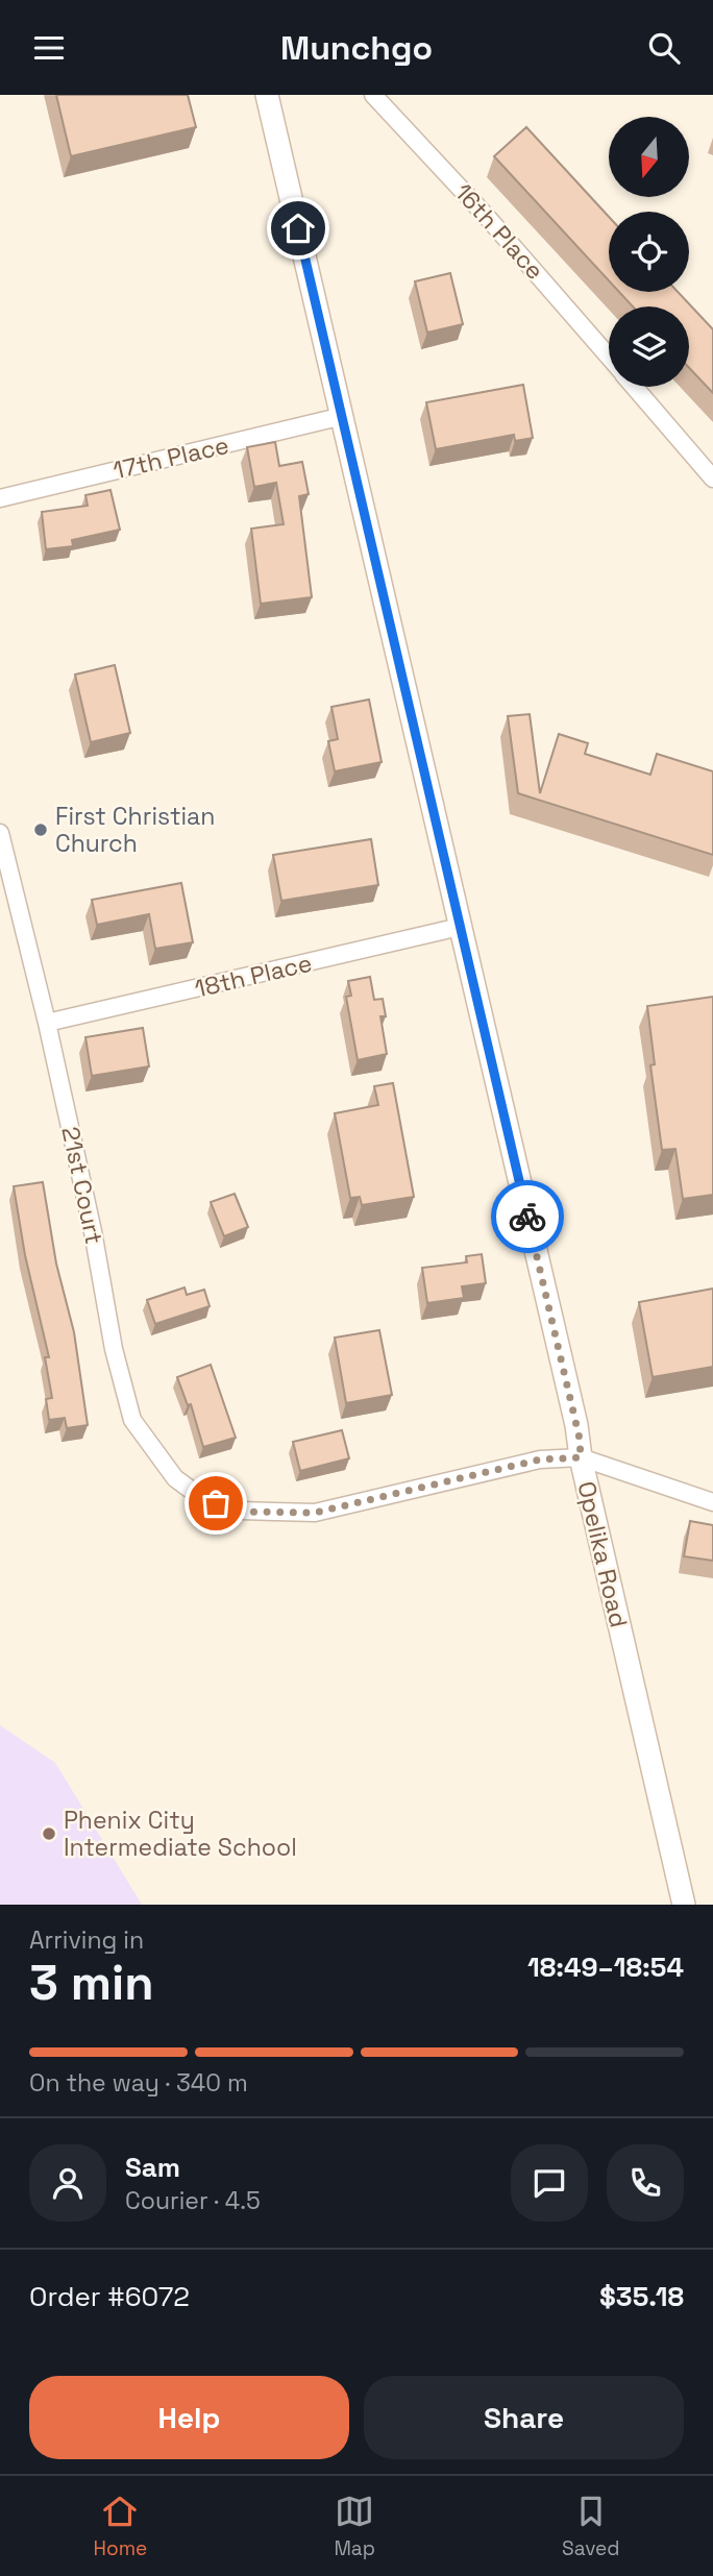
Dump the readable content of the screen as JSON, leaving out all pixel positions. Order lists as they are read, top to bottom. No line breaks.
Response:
{"streets":{"main road":["Opelika Road"],"street":["16th Place","17th Place","18th Place","21st Court"]},"crossings":[["17th Place","Opelika Road"],["18th Place","21st Court"],["18th Place","Opelika Road"],["21st Court","Opelika Road"]],"places":["First Christian Church","Phenix City Intermediate School"],"north":"bottom","page":{"header":"Munchgo","heading":["3 min","Arriving in","18:49–18:54"],"panel":["Sam","Courier · 4.5","Order #6072","$35.18"],"bar":"On the way · 340 m","buttons":["Help","Share"],"tabs":["Home","Map","Saved"]}}
